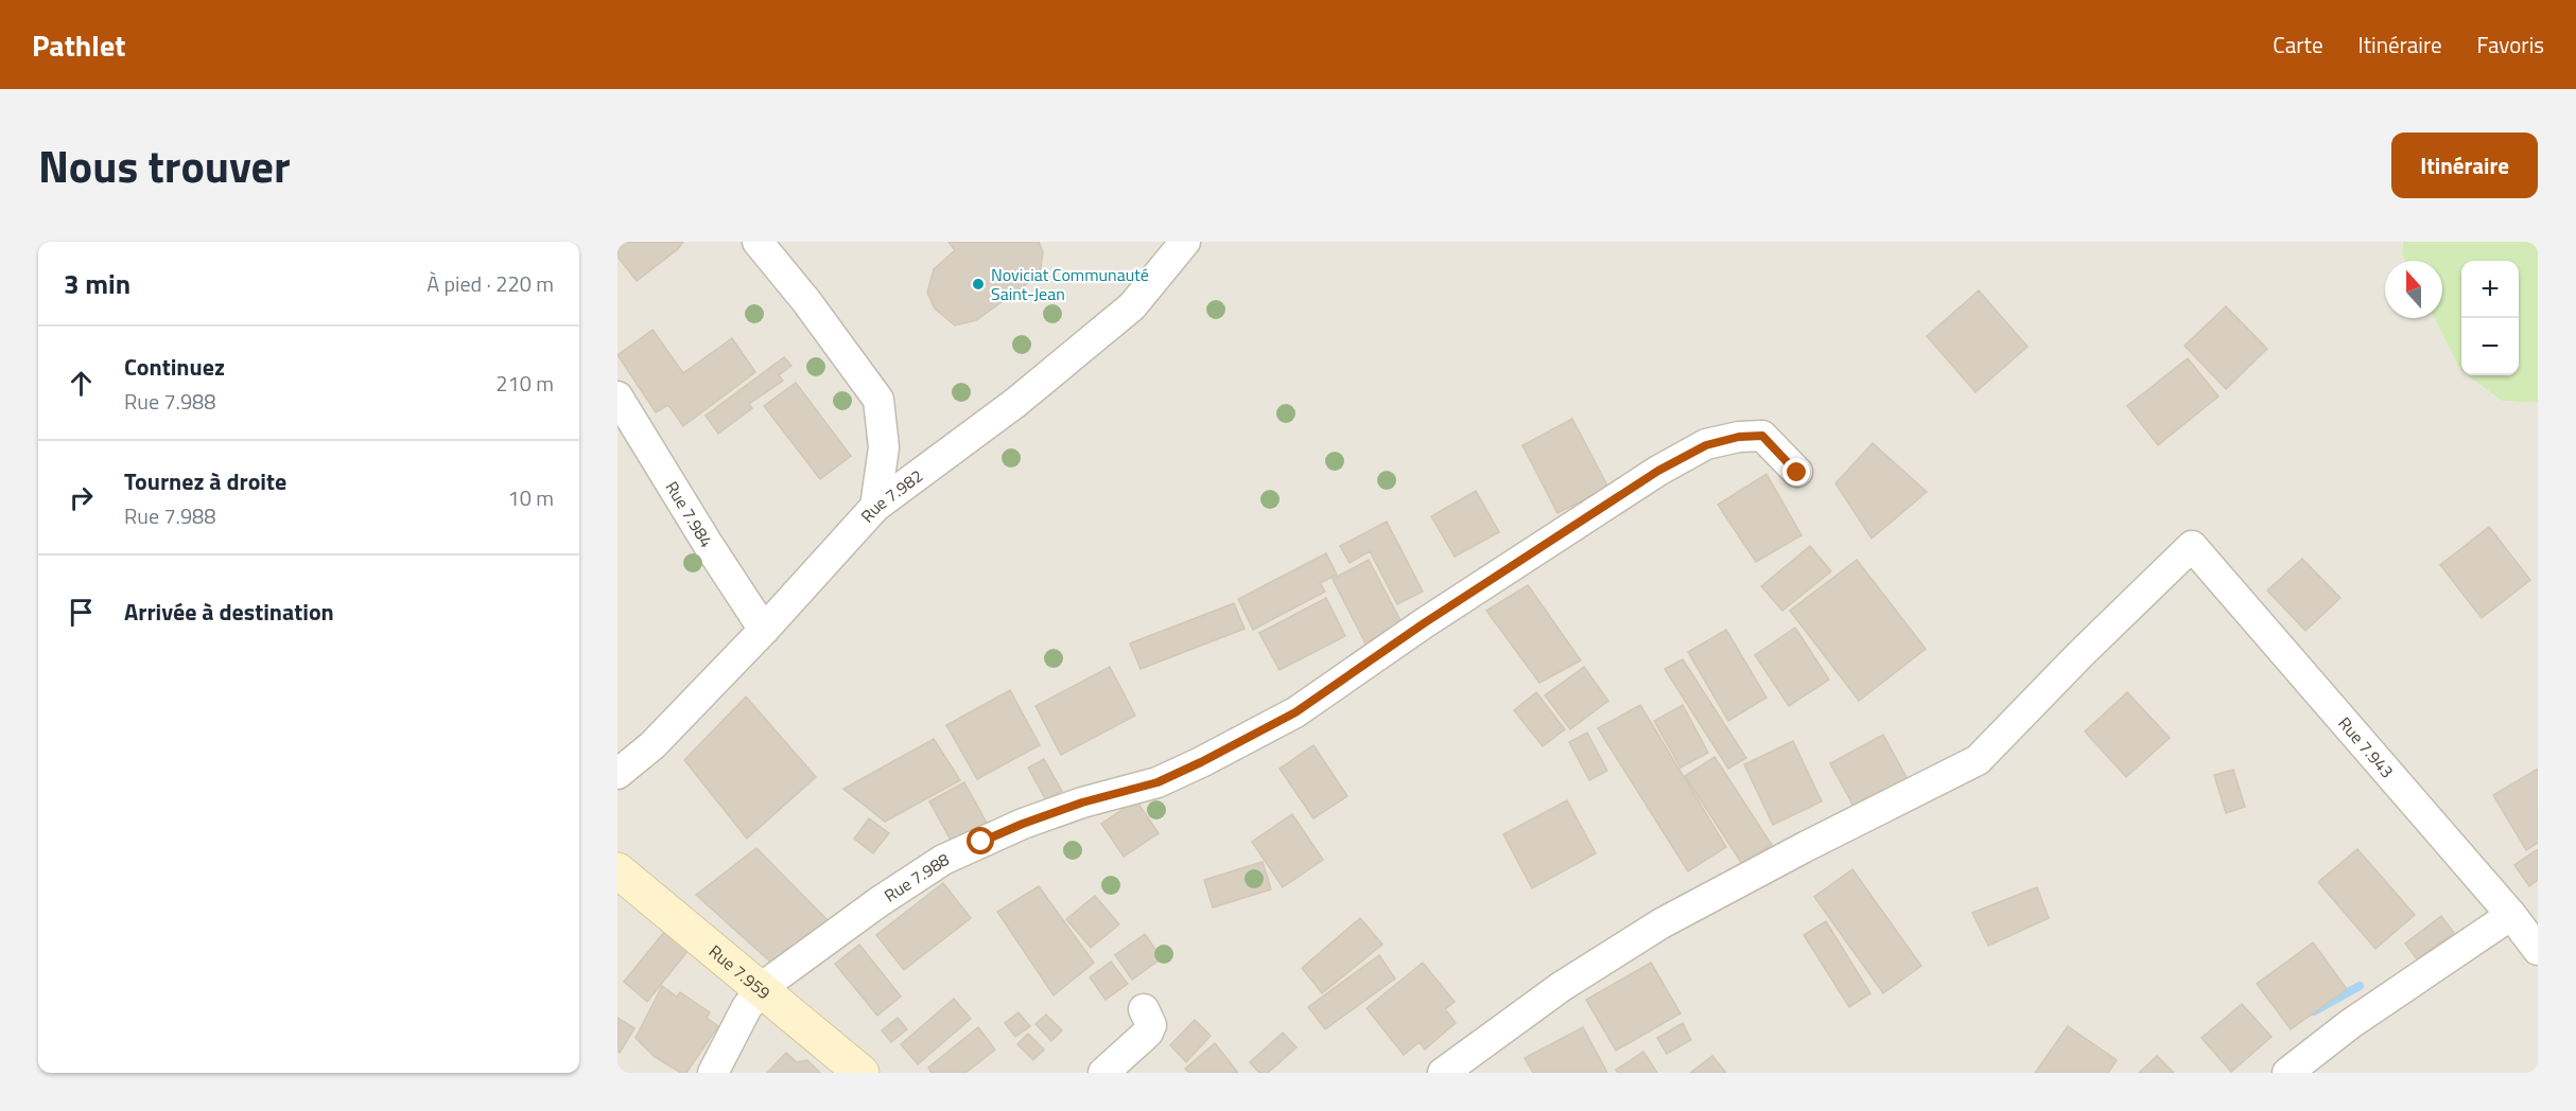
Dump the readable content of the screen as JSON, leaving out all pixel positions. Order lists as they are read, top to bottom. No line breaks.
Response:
{"streets":{"street":["Rue 7.982","Rue 7.984","Rue 7.943","Rue 7.988","Rue 7.959"]},"crossings":[["Rue 7.982","Rue 7.984"],["Rue 7.988","Rue 7.959"]],"places":["Noviciat Communauté Saint-Jean"],"north":"top","page":{"header":"Pathlet","nav":["Carte","Itinéraire","Favoris"],"title":"Nous trouver","buttons":"Itinéraire","heading":["3 min","À pied · 220 m"],"map_buttons":["+","−"],"list":[["Continuez","Rue 7.988","210 m"],["Tournez à droite","Rue 7.988","10 m"],"Arrivée à destination"]}}
